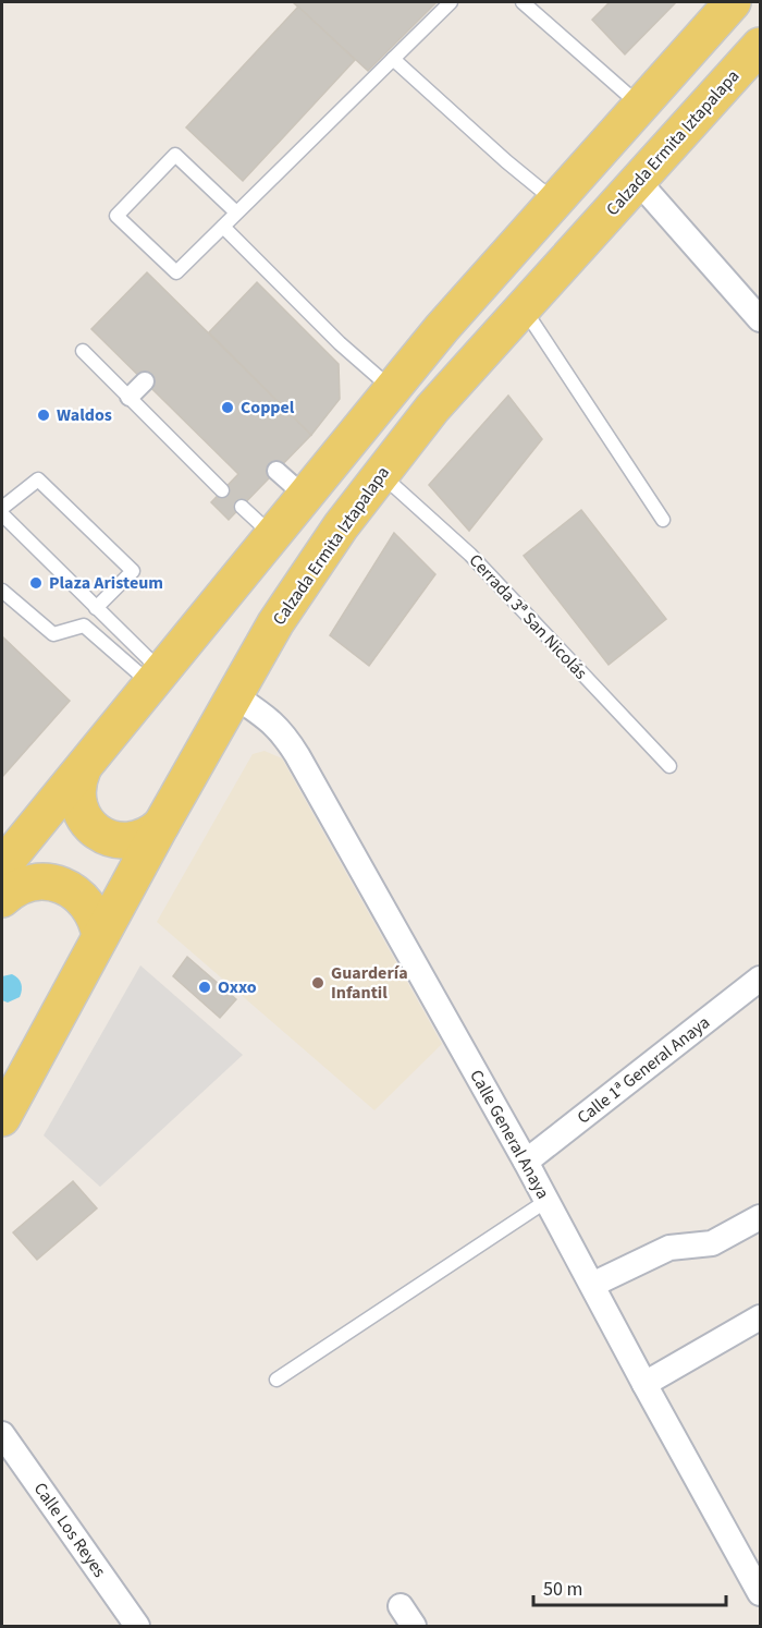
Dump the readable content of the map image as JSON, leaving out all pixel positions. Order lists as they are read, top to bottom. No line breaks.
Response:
{"streets":{"main road":["Calzada Ermita Iztapalapa"],"street":["Calle 1ª General Anaya","Calle General Anaya","Calle Los Reyes"],"lane":["Cerrada 3ª San Nicolás"]},"crossings":[["Calzada Ermita Iztapalapa","Cerrada 3ª San Nicolás"],["Calzada Ermita Iztapalapa","Calle General Anaya"],["Calle 1ª General Anaya","Calle General Anaya"]],"places":["Coppel","Waldos","Plaza Aristeum","Guardería Infantil","Oxxo"],"scale_bar":"50 m"}
